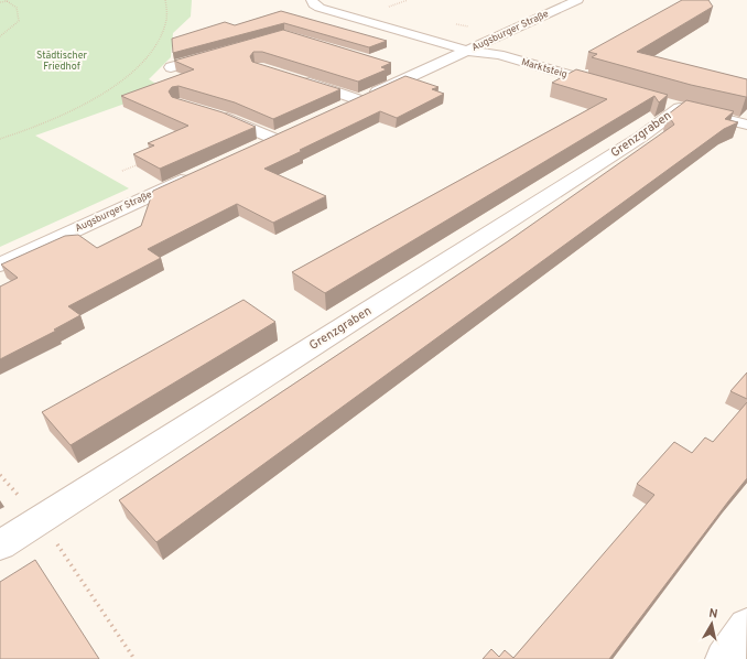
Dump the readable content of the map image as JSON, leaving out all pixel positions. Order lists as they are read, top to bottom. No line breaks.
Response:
{"streets":{"street":["Augsburger Straße","Marktsteig","Grenzgraben"]},"crossings":[["Augsburger Straße","Marktsteig"]],"parks":["Städtischer Friedhof"],"north":"top"}
